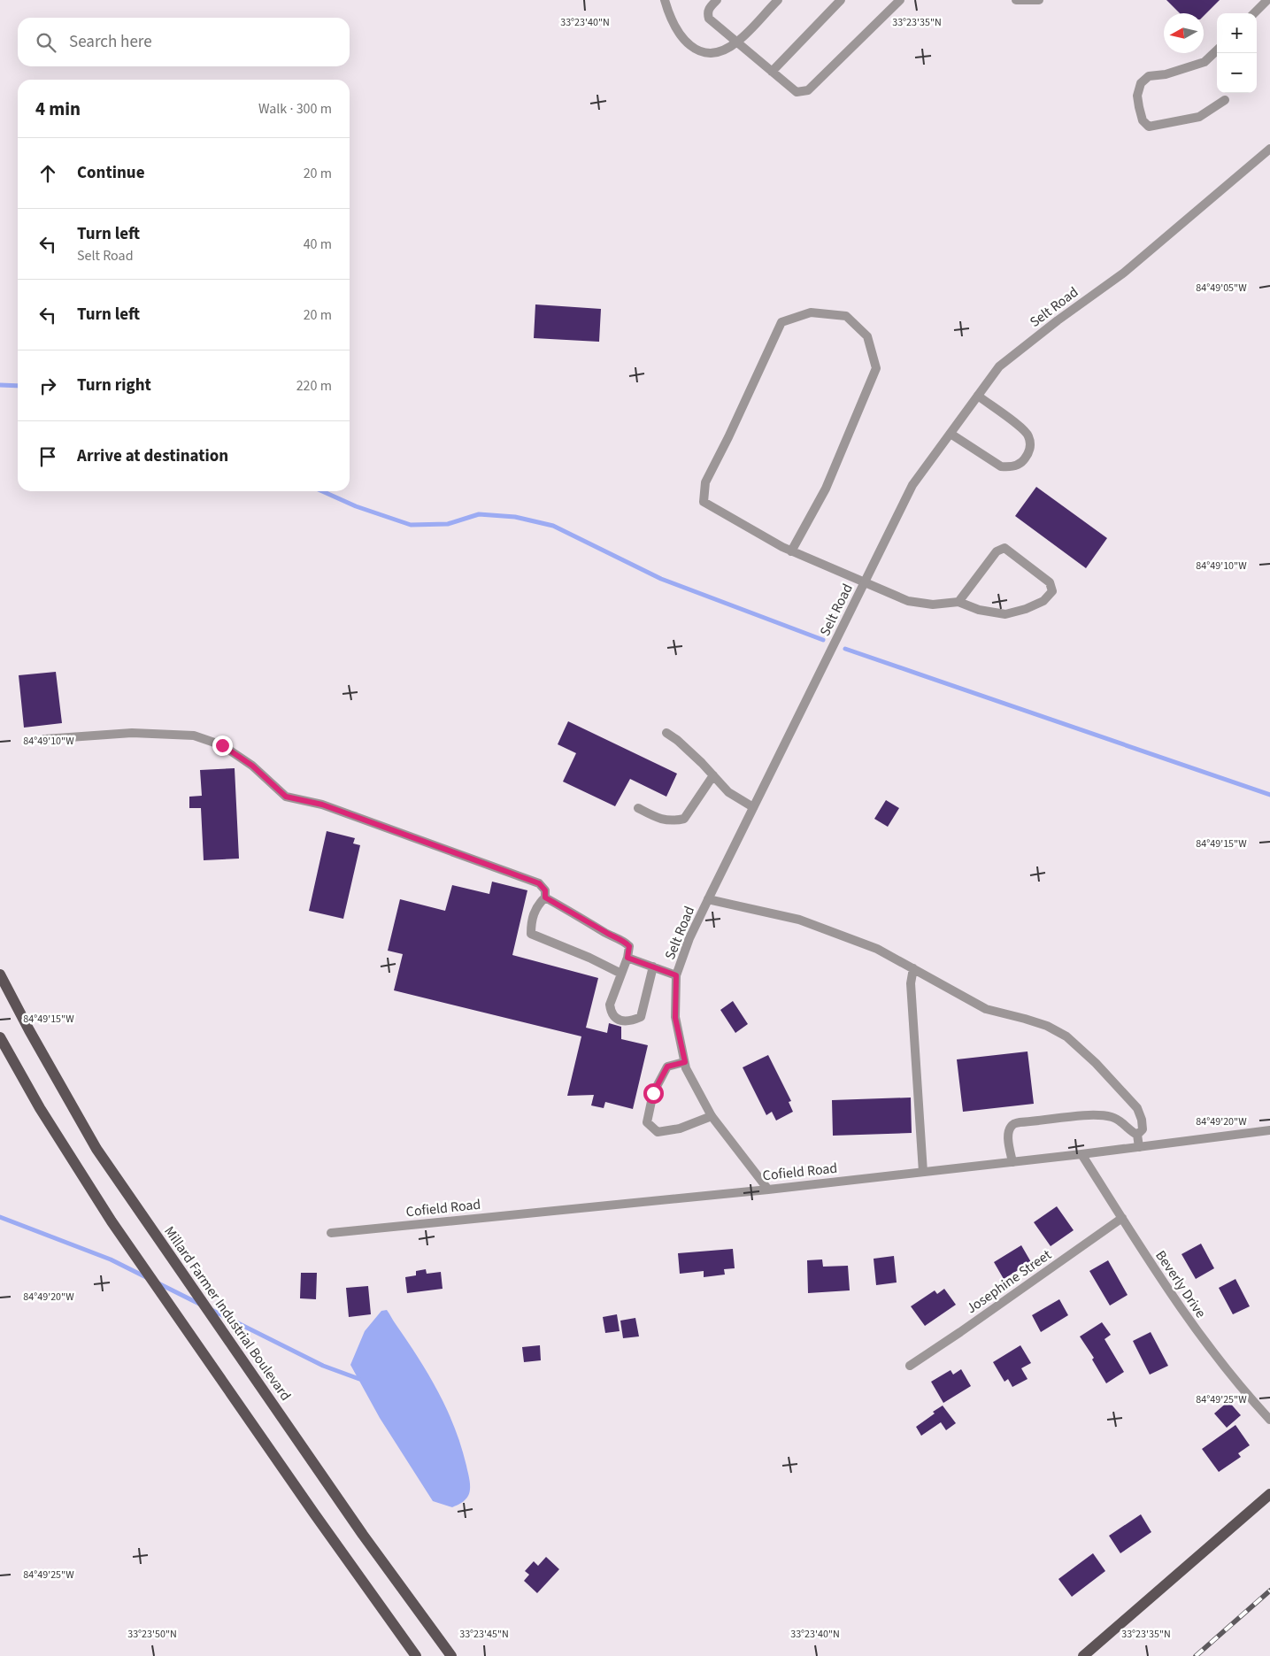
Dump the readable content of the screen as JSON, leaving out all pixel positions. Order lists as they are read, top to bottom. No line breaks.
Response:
{"streets":{"main road":["Millard Farmer Industrial Boulevard"],"street":["Selt Road","Cofield Road","Josephine Street","Beverly Drive"]},"crossings":[["Selt Road","Cofield Road"],["Cofield Road","Beverly Drive"],["Josephine Street","Beverly Drive"]],"north":"left","page":{"map_buttons":["+","−"],"search":"Search here","heading":["4 min","Walk · 300 m"],"list":[["Continue","20 m"],["Turn left","Selt Road","40 m"],["Turn left","20 m"],["Turn right","220 m"],"Arrive at destination"]},"coordinates":["33°23'40\"N","33°23'35\"N","84°49'05\"W","84°49'10\"W","84°49'15\"W","84°49'20\"W","84°49'25\"W","33°23'50\"N","33°23'45\"N"]}
